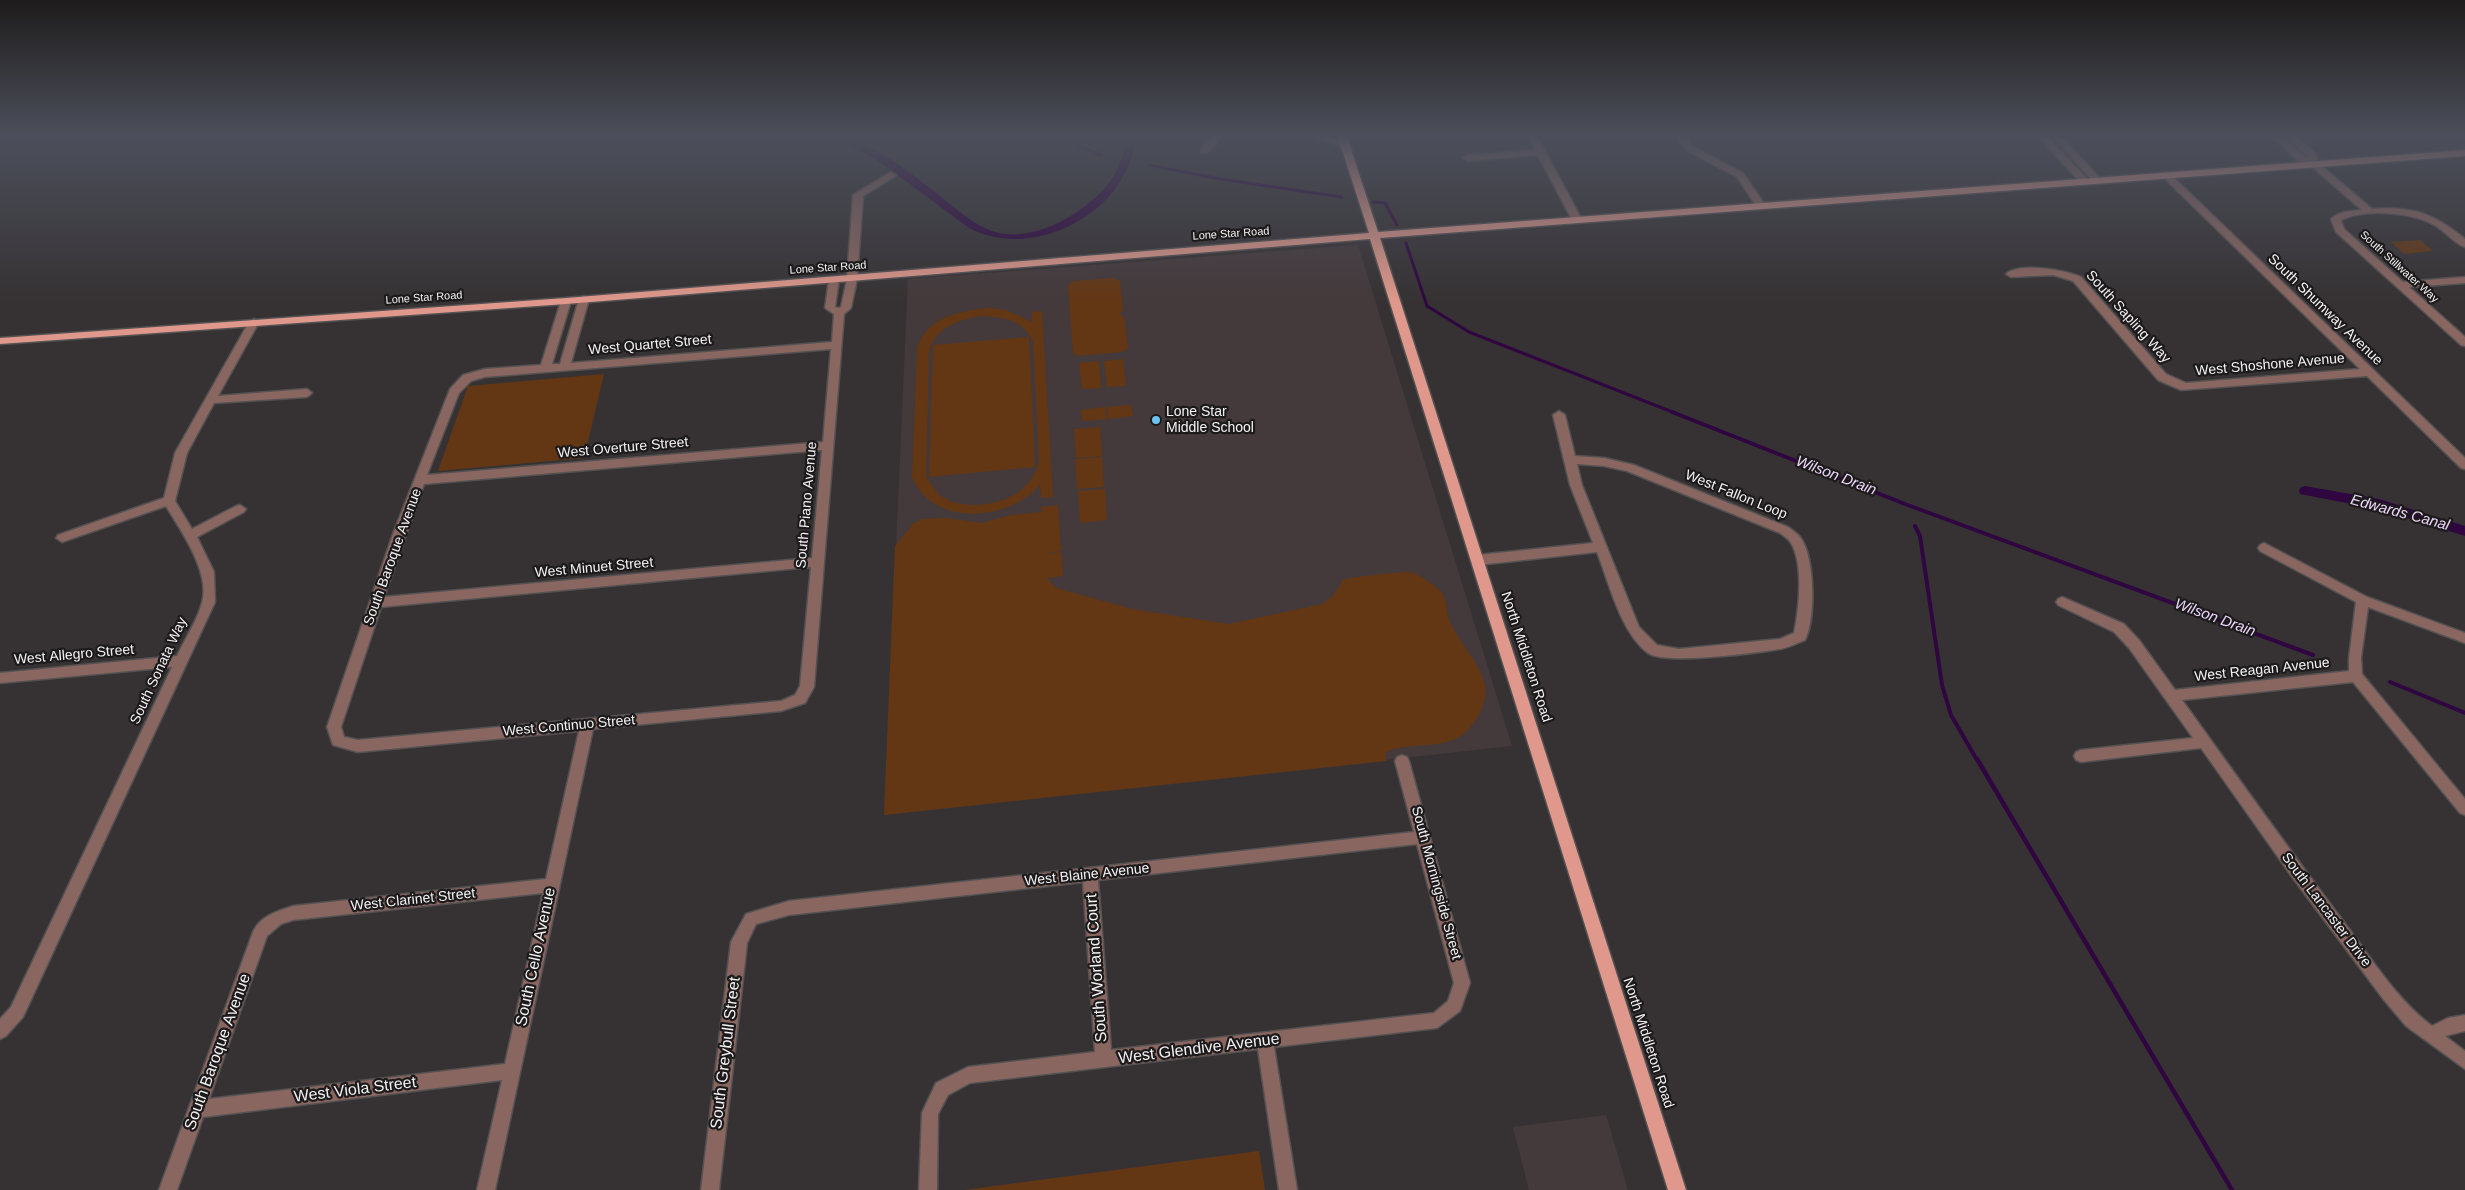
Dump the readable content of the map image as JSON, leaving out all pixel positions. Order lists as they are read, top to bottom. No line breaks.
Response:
{"streets":{"main road":["Lone Star Road","North Middleton Road"],"street":["South Stillwater Way","South Shumway Avenue","South Sapling Way","West Quartet Street","West Shoshone Avenue","West Overture Street","West Fallon Loop","South Piano Avenue","South Baroque Avenue","West Minuet Street","West Allegro Street","West Reagan Avenue","South Sonata Way","West Continuo Street","West Blaine Avenue","South Morningside Street","West Clarinet Street","South Lancaster Drive","South Cello Avenue","South Worland Court","West Glendive Avenue","South Greybull Street","West Viola Street"]},"crossings":[["Lone Star Road","South Piano Avenue"],["Lone Star Road","North Middleton Road"],["South Shumway Avenue","West Shoshone Avenue"],["South Sapling Way","West Shoshone Avenue"],["West Quartet Street","South Piano Avenue"],["West Quartet Street","South Baroque Avenue"],["West Overture Street","South Piano Avenue"],["West Overture Street","South Baroque Avenue"],["South Piano Avenue","West Minuet Street"],["South Piano Avenue","West Continuo Street"],["South Baroque Avenue","West Minuet Street"],["South Baroque Avenue","West Continuo Street"],["South Baroque Avenue","West Clarinet Street"],["South Baroque Avenue","West Viola Street"],["West Allegro Street","South Sonata Way"],["West Reagan Avenue","South Lancaster Drive"],["West Continuo Street","South Cello Avenue"],["West Blaine Avenue","South Morningside Street"],["West Blaine Avenue","South Worland Court"],["West Blaine Avenue","South Greybull Street"],["South Morningside Street","West Glendive Avenue"],["West Clarinet Street","South Cello Avenue"],["South Cello Avenue","West Viola Street"],["South Worland Court","West Glendive Avenue"]],"water":["Wilson Drain","Edwards Canal"],"places":["Lone Star Middle School"]}
